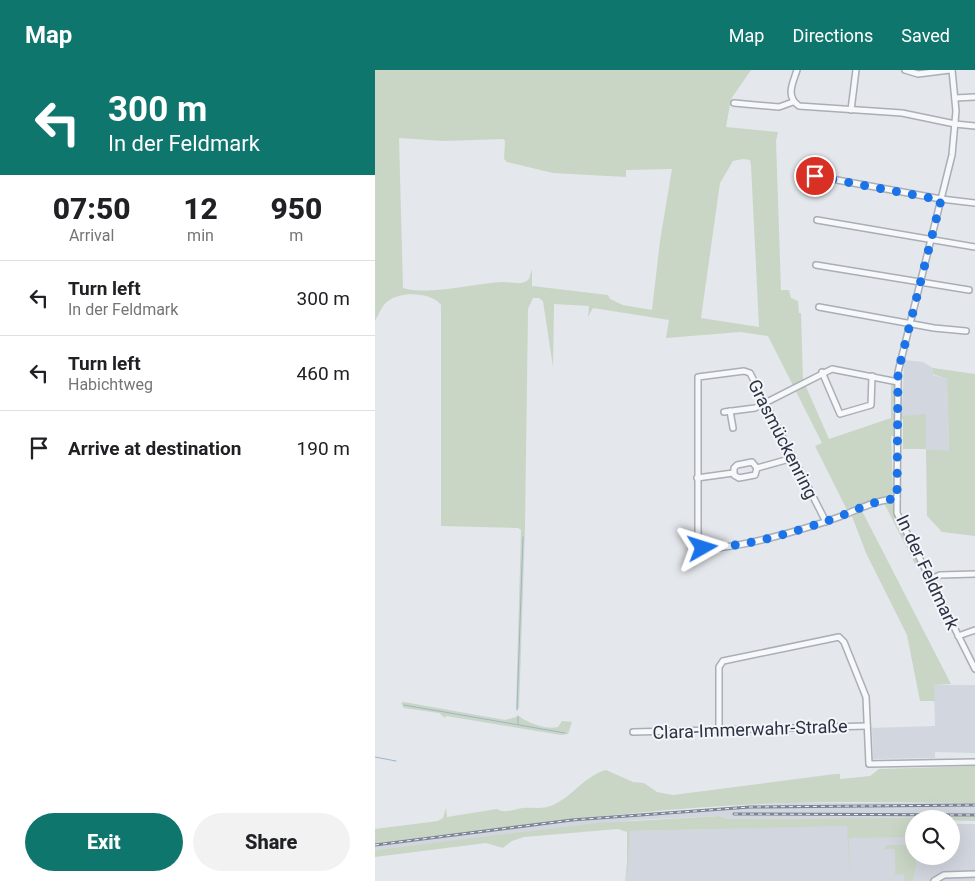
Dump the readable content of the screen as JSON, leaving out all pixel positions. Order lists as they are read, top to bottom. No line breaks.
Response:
{"streets":{"street":["Grasmückenring","In der Feldmark","Clara-Immerwahr-Straße"]},"page":{"header":"Map","nav":["Map","Directions","Saved"],"turn":["300 m","In der Feldmark"],"eta":["07:50","Arrival","12","min","950","m"],"list":[{"name":"Turn left","note":"In der Feldmark","value":"300 m"},{"name":"Turn left","note":"Habichtweg","value":"460 m"},{"name":"Arrive at destination","value":"190 m"}],"buttons":["Exit","Share"]}}
